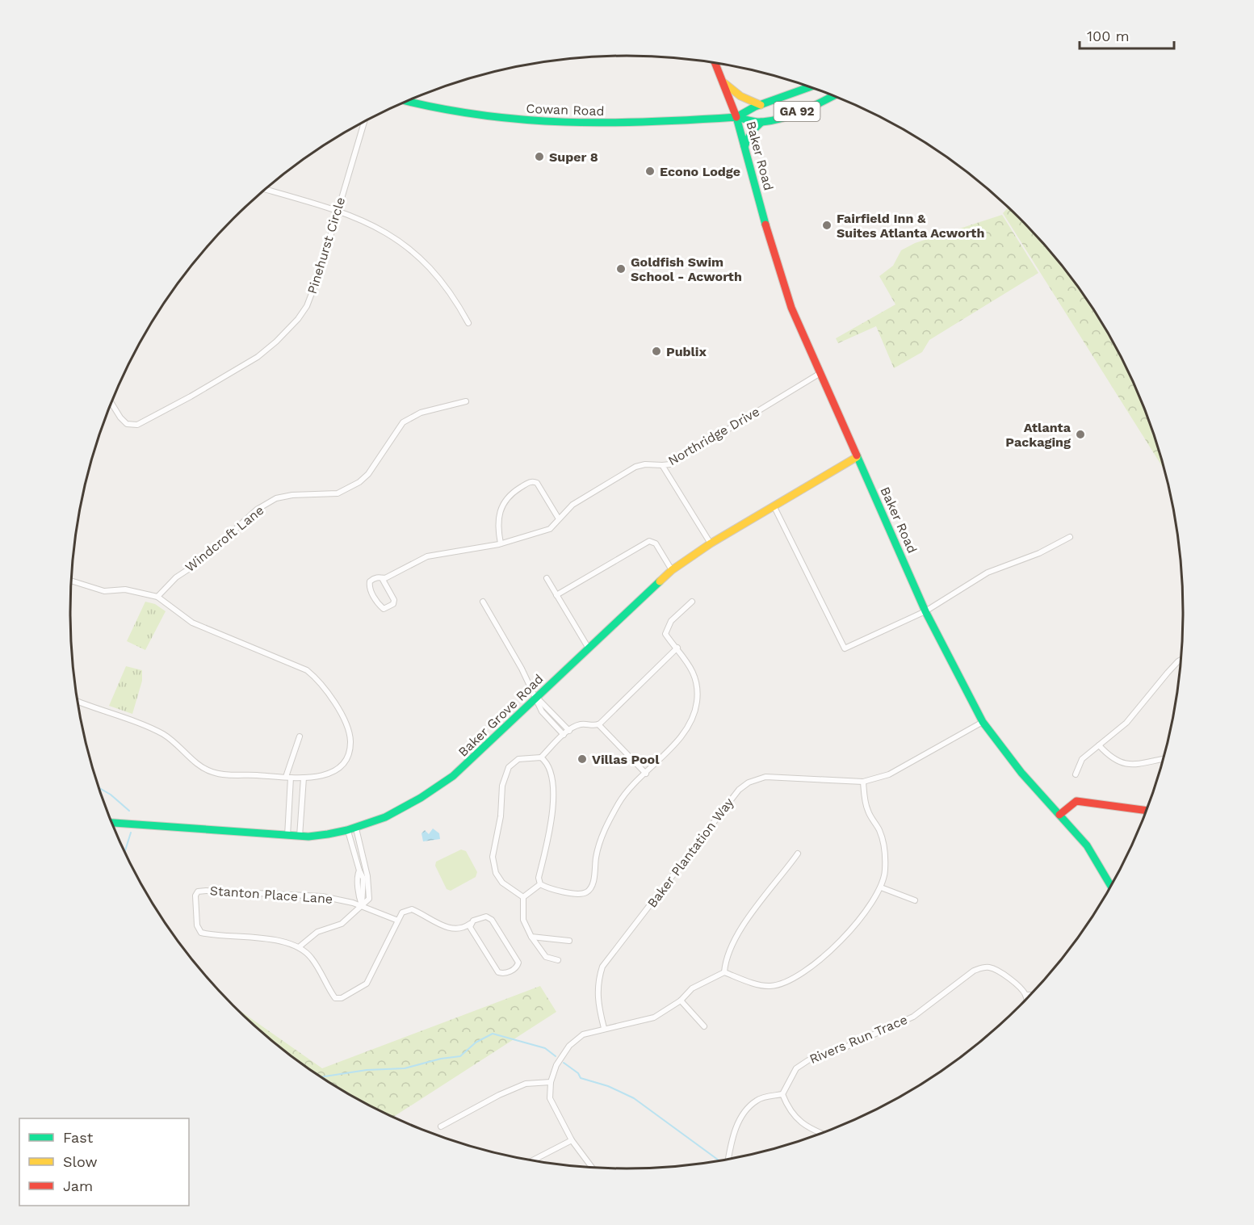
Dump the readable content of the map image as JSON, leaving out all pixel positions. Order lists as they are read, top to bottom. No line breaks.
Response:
{"streets":{"main road":["Cowan Road","GA 92","Baker Road","Baker Grove Road"],"street":["Pinehurst Circle","Northridge Drive","Windcroft Lane","Baker Plantation Way","Stanton Place Lane","Rivers Run Trace"]},"crossings":[["Cowan Road","GA 92"],["Cowan Road","Baker Road"],["GA 92","Baker Road"],["Baker Road","Northridge Drive"],["Baker Road","Baker Grove Road"],["Baker Road","Baker Plantation Way"],["Northridge Drive","Baker Grove Road"]],"places":["Super 8","Econo Lodge","Fairfield Inn & Suites Atlanta Acworth","Goldfish Swim School - Acworth","Publix","Atlanta Packaging","Villas Pool"],"legend":["Fast","Slow","Jam"],"scale_bar":"100 m"}
